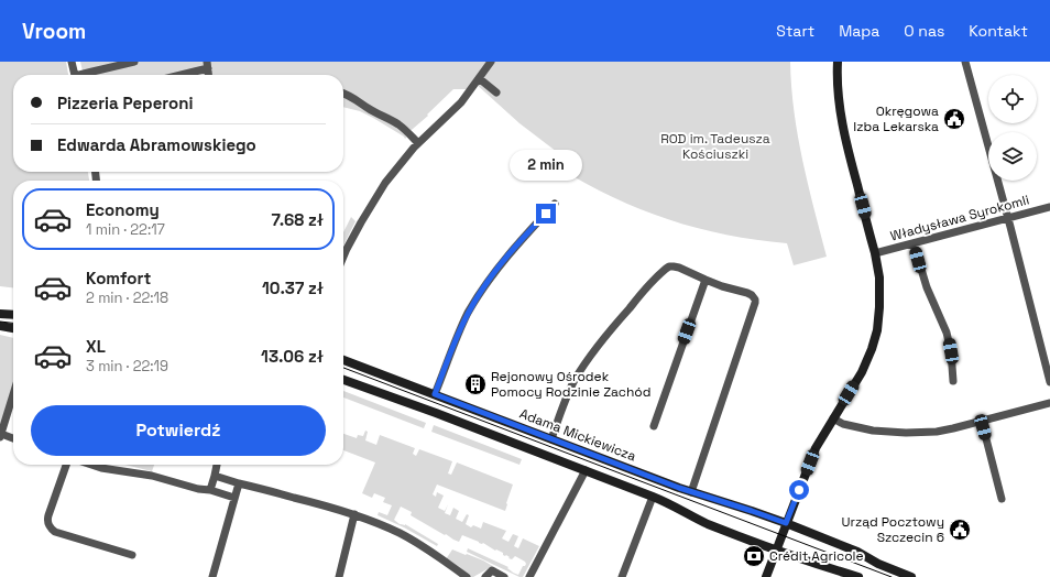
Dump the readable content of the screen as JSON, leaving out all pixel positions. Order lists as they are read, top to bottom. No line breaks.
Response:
{"streets":{"street":["Władysława Syrokomli","Adama Mickiewicza"]},"parks":["ROD im. Tadeusza Kościuszki"],"places":{"public building":["Okręgowa Izba Lekarska","Urząd Pocztowy Szczecin 6"],"building":["Rejonowy Ośrodek Pomocy Rodzinie Zachód"],"bank":["Crédit Agricole"]},"page":{"header":"Vroom","nav":["Start","Mapa","O nas","Kontakt"],"banner":["Pizzeria Peperoni","Edwarda Abramowskiego"],"bubble":"2 min","list":[{"name":"Economy","note":"1 min · 22:17","value":"7.68 zł"},{"name":"Komfort","note":"2 min · 22:18","value":"10.37 zł"},{"name":"XL","note":"3 min · 22:19","value":"13.06 zł"}],"buttons":"Potwierdź"}}
